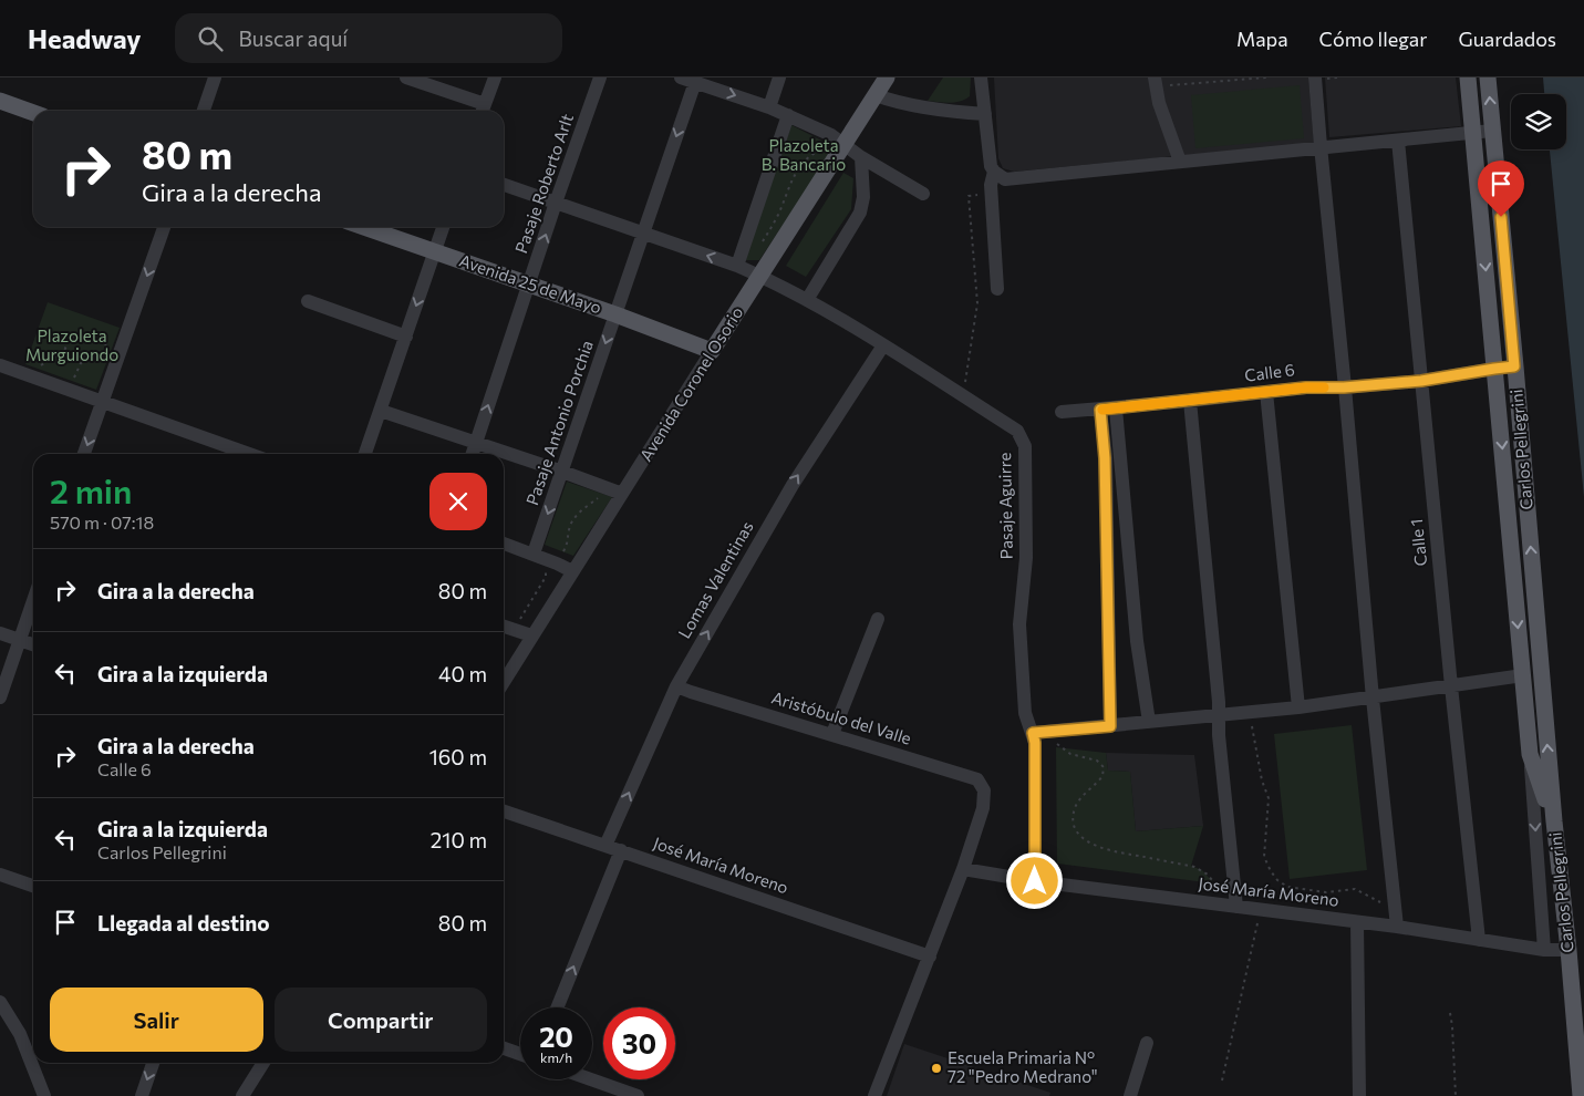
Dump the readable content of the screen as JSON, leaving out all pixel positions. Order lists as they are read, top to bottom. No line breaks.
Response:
{"streets":{"main road":["Avenida 25 de Mayo","Avenida Coronel Osorio","Carlos Pellegrini"],"street":["Pasaje Roberto Arlt","Calle 6","Pasaje Antonio Porchia","Pasaje Aguirre","Calle 1","Lomas Valentinas","Aristóbulo del Valle","José María Moreno"]},"crossings":[["Pasaje Roberto Arlt","Avenida 25 de Mayo"],["Pasaje Roberto Arlt","Pasaje Aguirre"],["Avenida 25 de Mayo","Avenida Coronel Osorio"],["Avenida 25 de Mayo","Pasaje Antonio Porchia"],["Calle 6","Carlos Pellegrini"],["Calle 6","Calle 1"],["Avenida Coronel Osorio","Pasaje Aguirre"],["Pasaje Antonio Porchia","Pasaje Aguirre"],["Carlos Pellegrini","José María Moreno"],["Pasaje Aguirre","Lomas Valentinas"],["Pasaje Aguirre","José María Moreno"],["Calle 1","José María Moreno"],["Lomas Valentinas","Aristóbulo del Valle"],["Lomas Valentinas","José María Moreno"],["Aristóbulo del Valle","José María Moreno"]],"one_way":["Lomas Valentinas"],"parks":["Plazoleta B. Bancario","Plazoleta Murguiondo"],"places":["Escuela Primaria N° 72 \"Pedro Medrano\""],"page":{"header":"Headway","search":"Buscar aquí","nav":["Mapa","Cómo llegar","Guardados"],"turn":["80 m","Gira a la derecha"],"heading":["2 min","570 m · 07:18"],"list":[{"name":"Gira a la derecha","value":"80 m"},{"name":"Gira a la izquierda","value":"40 m"},{"name":"Gira a la derecha","note":"Calle 6","value":"160 m"},{"name":"Gira a la izquierda","note":"Carlos Pellegrini","value":"210 m"},{"name":"Llegada al destino","value":"80 m"}],"buttons":["Salir","Compartir"],"speed":"20 km/h","limit":"30"}}
